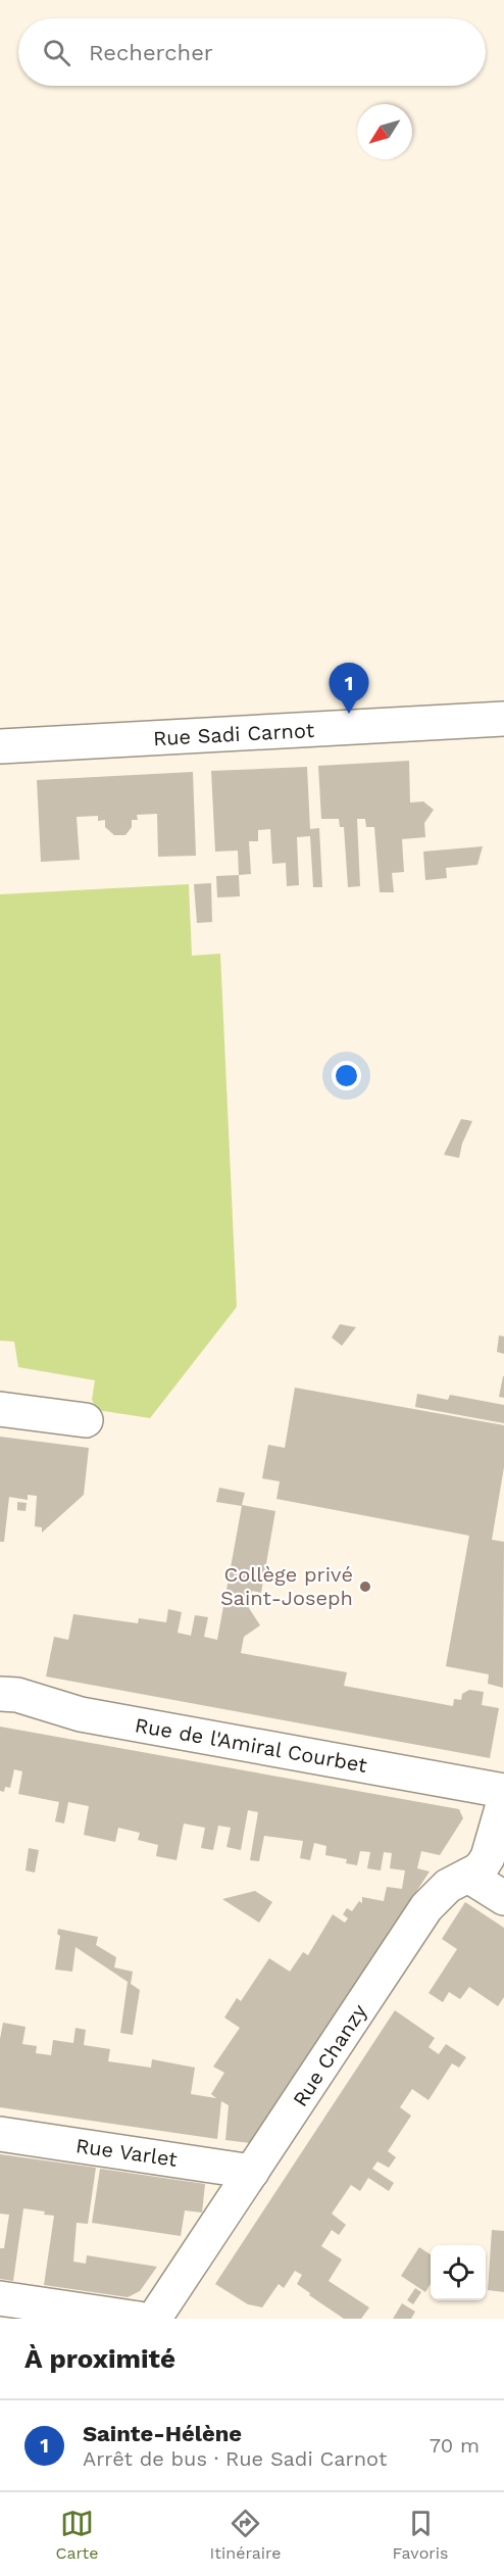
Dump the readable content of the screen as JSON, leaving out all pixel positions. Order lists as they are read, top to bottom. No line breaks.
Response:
{"streets":{"street":["Rue Sadi Carnot","Rue de l'Amiral Courbet","Rue Chanzy","Rue Varlet"]},"crossings":[["Rue Chanzy","Rue Varlet"]],"places":["Collège privé Saint-Joseph"],"north":"bottom left","page":{"search":"Rechercher","pins":"1","heading":"À proximité","list":[{"mark":"1","name":"Sainte-Hélène","note":"Arrêt de bus · Rue Sadi Carnot","value":"70 m"}],"nav":["Carte","Itinéraire","Favoris"]}}
